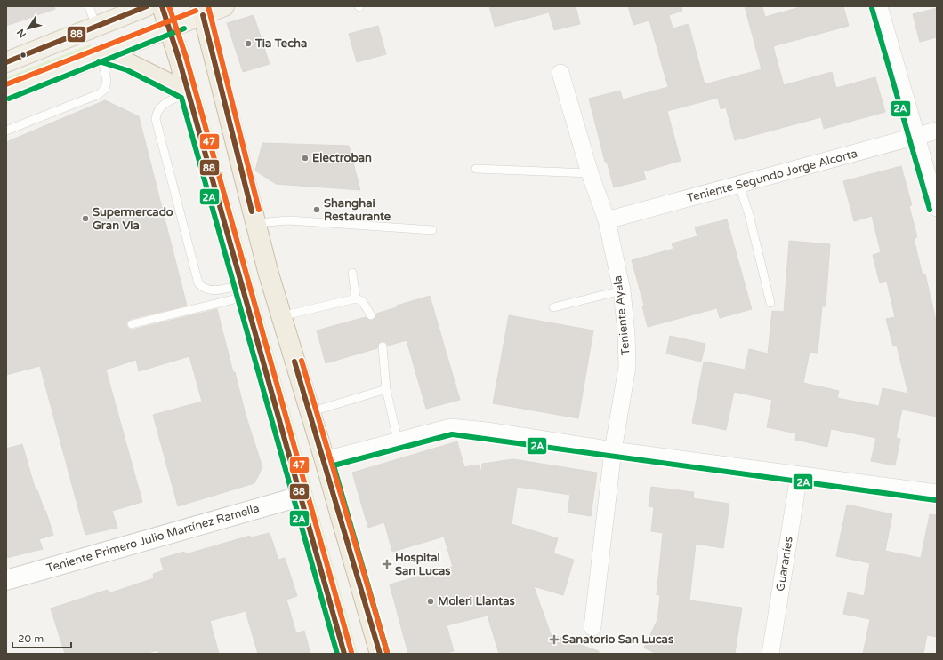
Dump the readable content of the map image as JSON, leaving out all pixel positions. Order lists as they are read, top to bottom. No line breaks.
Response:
{"streets":{"street":["Teniente Segundo Jorge Alcorta","Teniente Ayala","Teniente Primero Julio Martínez Ramella","Guaraníes"]},"crossings":[["Teniente Segundo Jorge Alcorta","Teniente Ayala"]],"places":{"other":["Tia Techa","Electroban","Shanghai Restaurante","Supermercado Gran Via","Moleri Llantas"],"health":["Hospital San Lucas","Sanatorio San Lucas"]},"lines":["transit line 88","transit line 47","transit line 2A"],"scale_bar":"20 m","north":"bottom left"}
